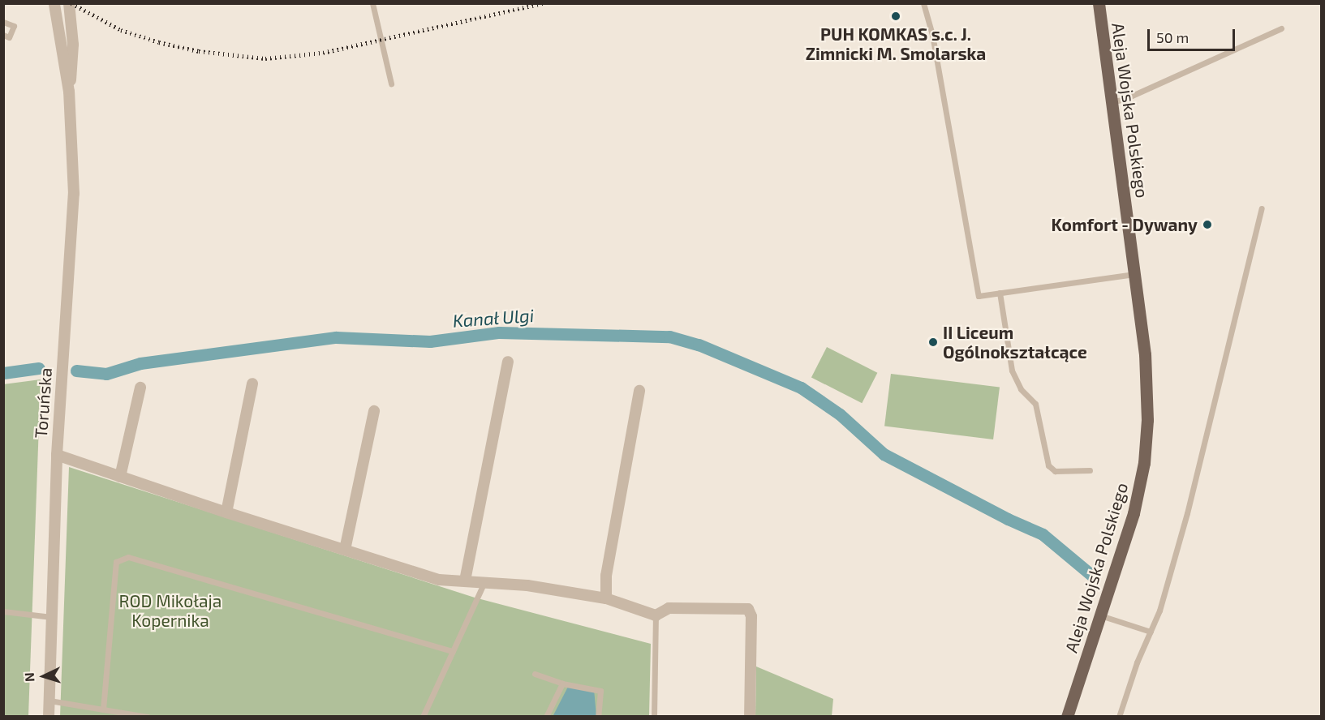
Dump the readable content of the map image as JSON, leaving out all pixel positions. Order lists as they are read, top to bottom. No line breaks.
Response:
{"streets":{"main road":["Aleja Wojska Polskiego"],"street":["Toruńska"]},"water":["Kanał Ulgi"],"parks":["ROD Mikołaja Kopernika"],"places":["PUH KOMKAS s.c. J. Zimnicki M. Smolarska","Komfort - Dywany","II Liceum Ogólnokształcące"],"scale_bar":"50 m","north":"left"}
